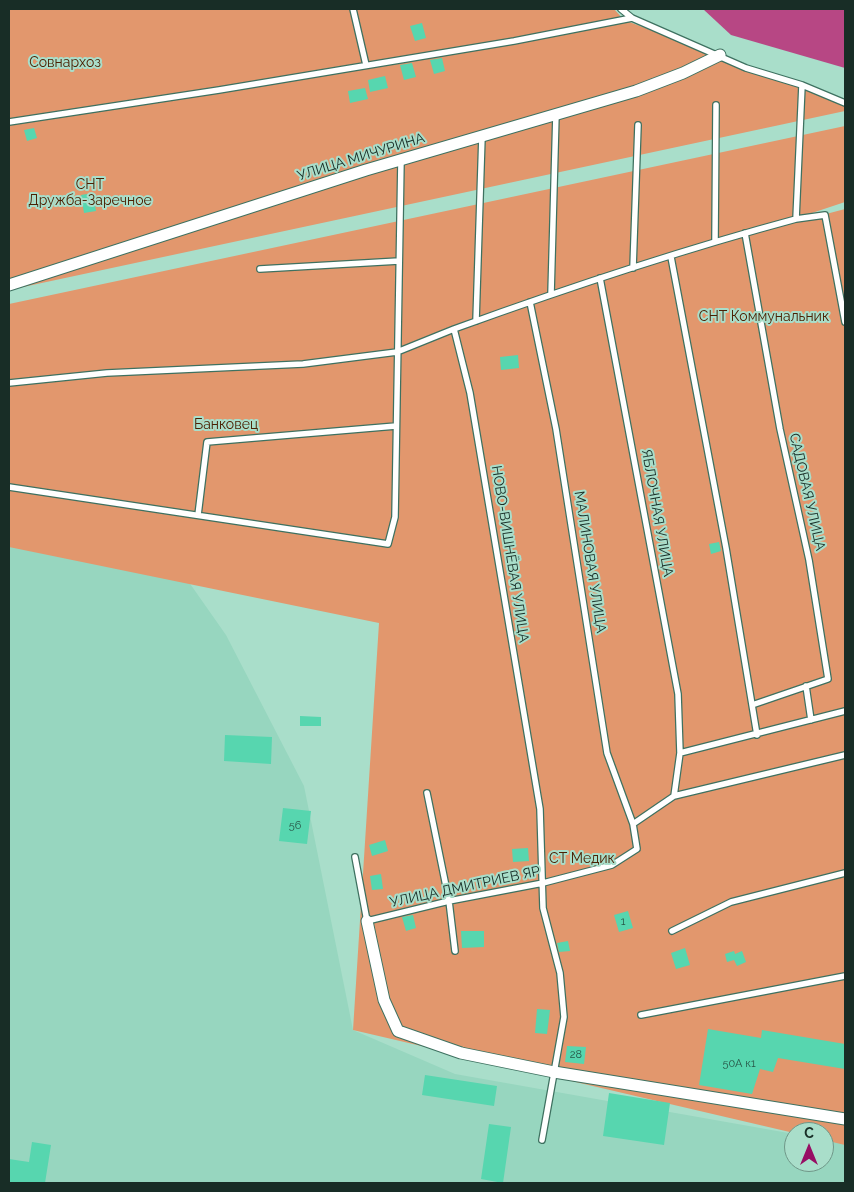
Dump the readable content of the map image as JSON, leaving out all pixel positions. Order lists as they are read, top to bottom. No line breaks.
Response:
{"streets":{"street":["УЛИЦА МИЧУРИНА"],"lane":["САДОВАЯ УЛИЦА","ЯБЛОЧНАЯ УЛИЦА","НОВО-ВИШНЁВАЯ УЛИЦА","МАЛИНОВАЯ УЛИЦА","УЛИЦА ДМИТРИЕВ ЯР"]},"crossings":[["НОВО-ВИШНЁВАЯ УЛИЦА","УЛИЦА ДМИТРИЕВ ЯР"],["МАЛИНОВАЯ УЛИЦА","УЛИЦА ДМИТРИЕВ ЯР"]],"parks":["Совнархоз","СНТ Дружба-Заречное","СНТ Коммунальник","Банковец","СТ Медик"],"house_numbers":["56","1","28","50А к1"],"north":"top"}
